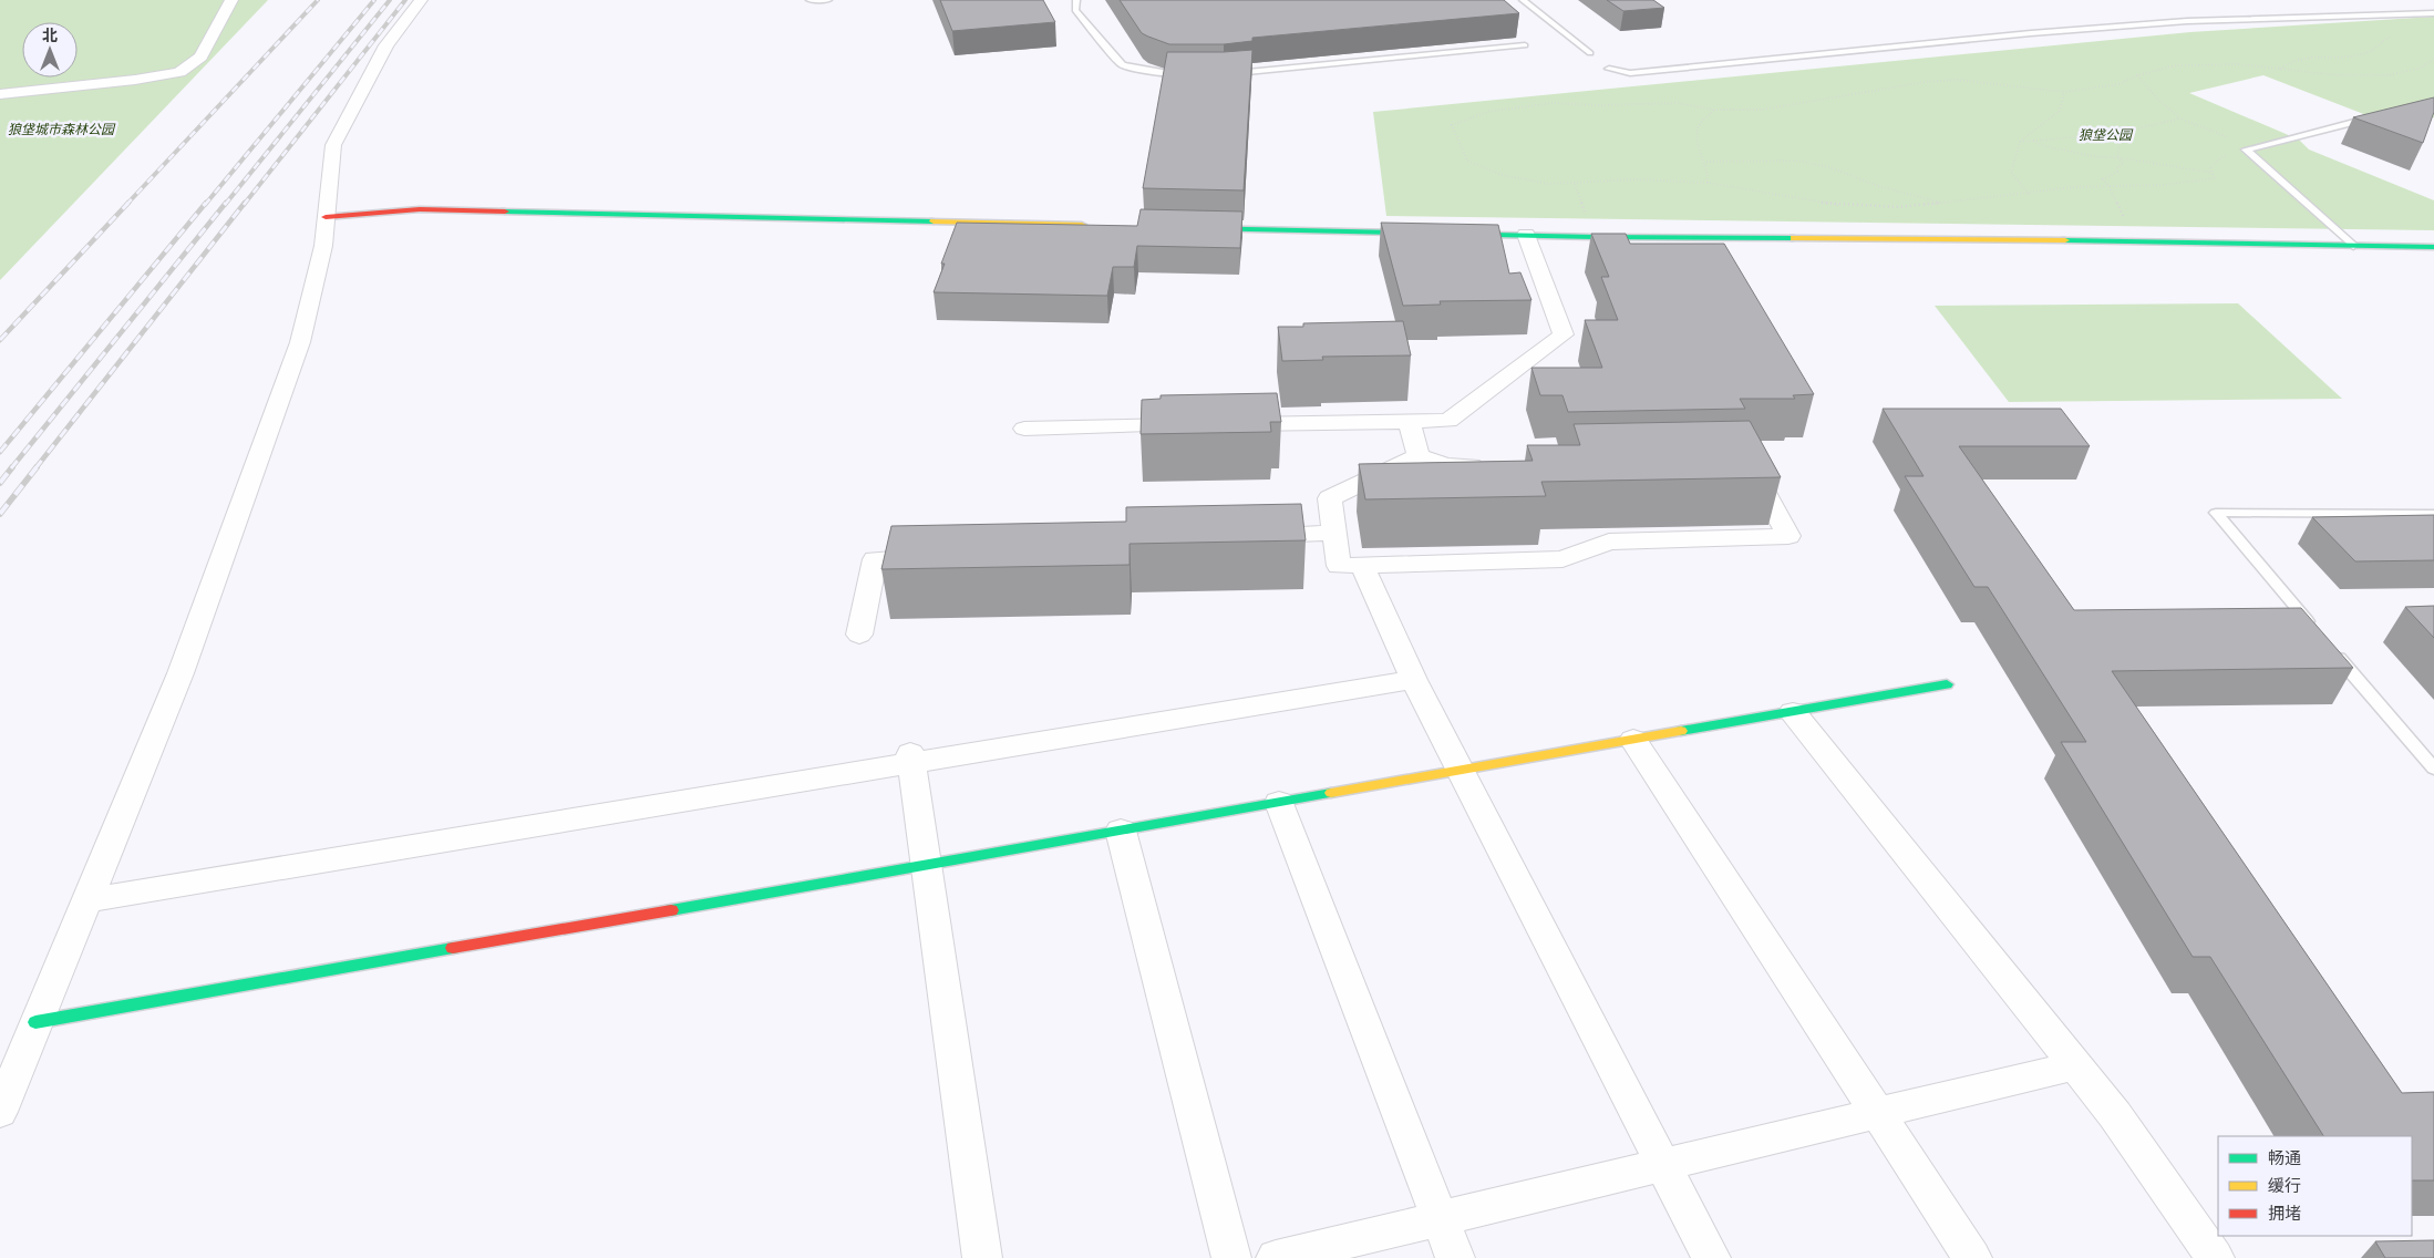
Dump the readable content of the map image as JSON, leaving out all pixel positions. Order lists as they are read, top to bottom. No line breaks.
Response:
{"parks":["狼垡城市森林公园","狼垡公园"],"legend":["畅通","缓行","拥堵"],"north":"top"}
